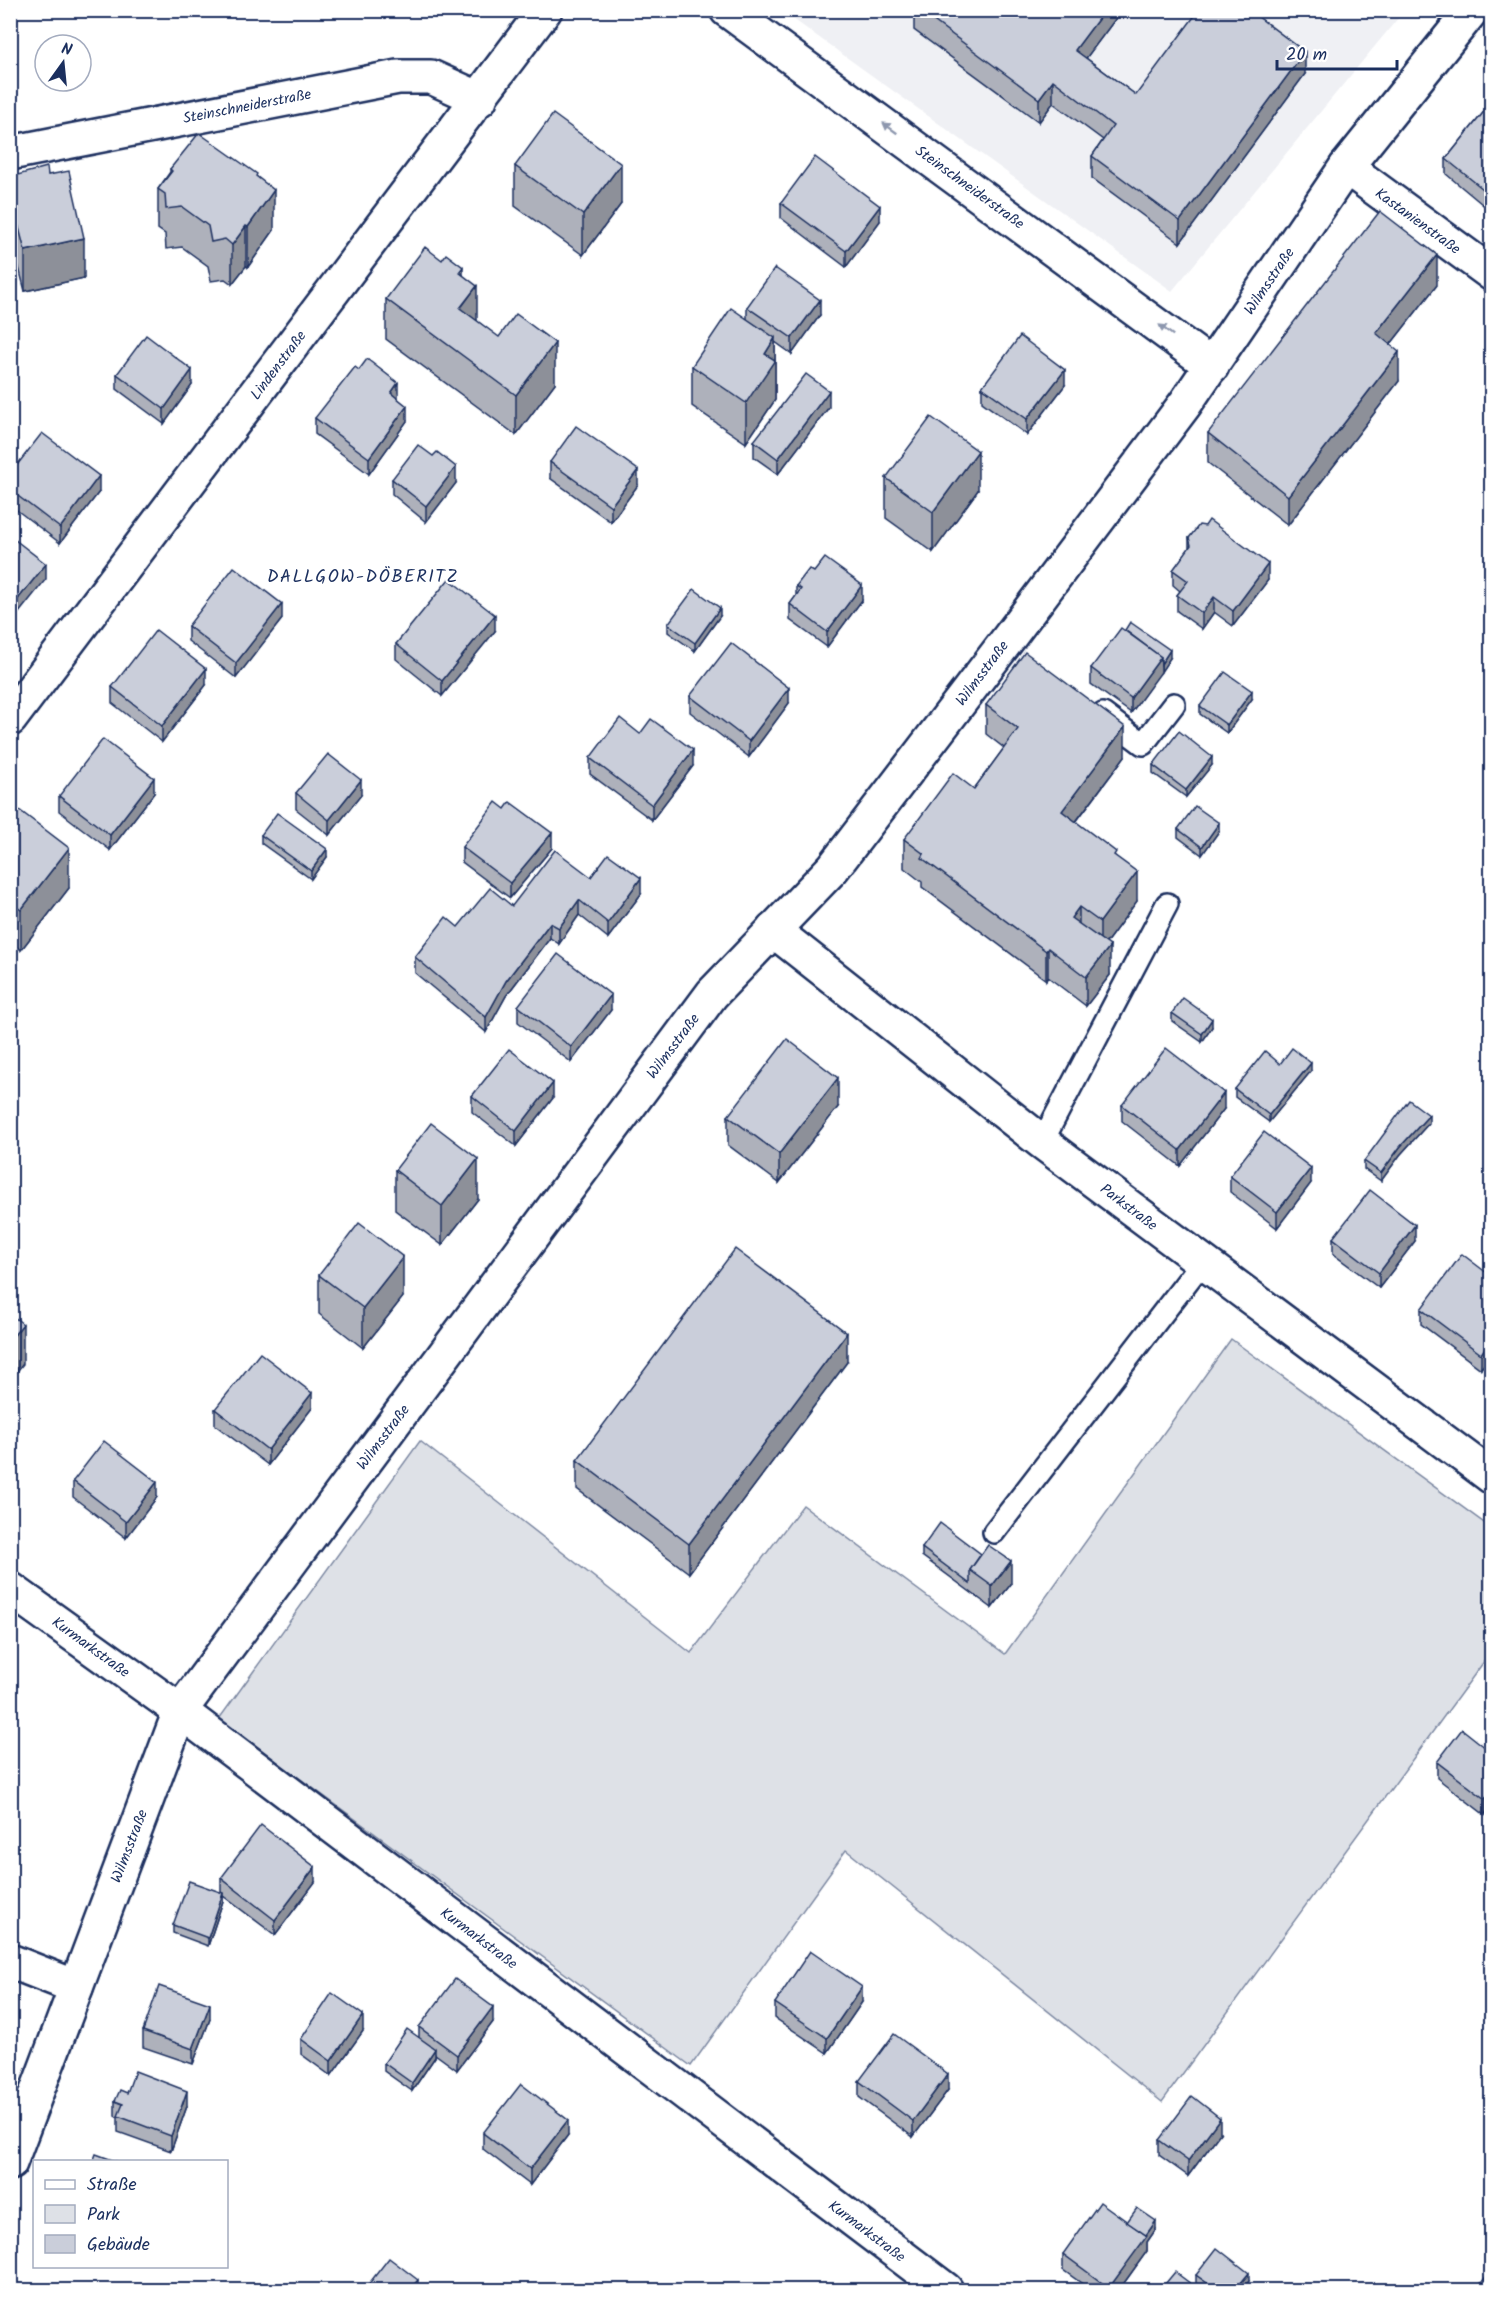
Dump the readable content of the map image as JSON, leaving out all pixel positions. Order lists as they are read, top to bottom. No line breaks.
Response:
{"streets":{"street":["Steinschneiderstraße","Kastanienstraße","Wilmsstraße","Lindenstraße","Parkstraße","Kurmarkstraße"]},"crossings":[["Steinschneiderstraße","Wilmsstraße"],["Steinschneiderstraße","Lindenstraße"],["Kastanienstraße","Wilmsstraße"],["Wilmsstraße","Parkstraße"],["Wilmsstraße","Kurmarkstraße"]],"one_way":["Steinschneiderstraße"],"districts":["DALLGOW-DÖBERITZ"],"legend":["Straße","Park","Gebäude"],"scale_bar":"20 m","north":"top"}
